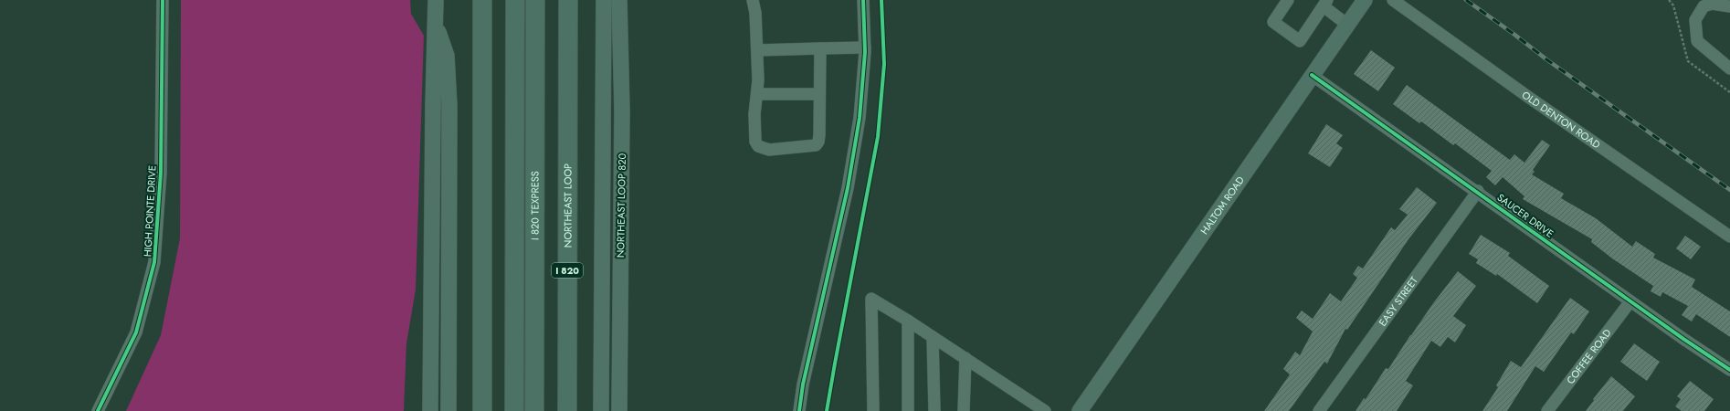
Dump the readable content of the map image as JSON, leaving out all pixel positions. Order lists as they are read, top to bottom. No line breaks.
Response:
{"streets":{"highway":["I 820 TEXPRESS","NORTHEAST LOOP","I 820"],"main road":["NORTHEAST LOOP 820","HALTOM ROAD"],"street":["OLD DENTON ROAD","HIGH POINTE DRIVE","SAUCER DRIVE","EASY STREET","COFFEE ROAD"]},"crossings":[["HALTOM ROAD","SAUCER DRIVE"],["SAUCER DRIVE","EASY STREET"],["SAUCER DRIVE","COFFEE ROAD"]]}
